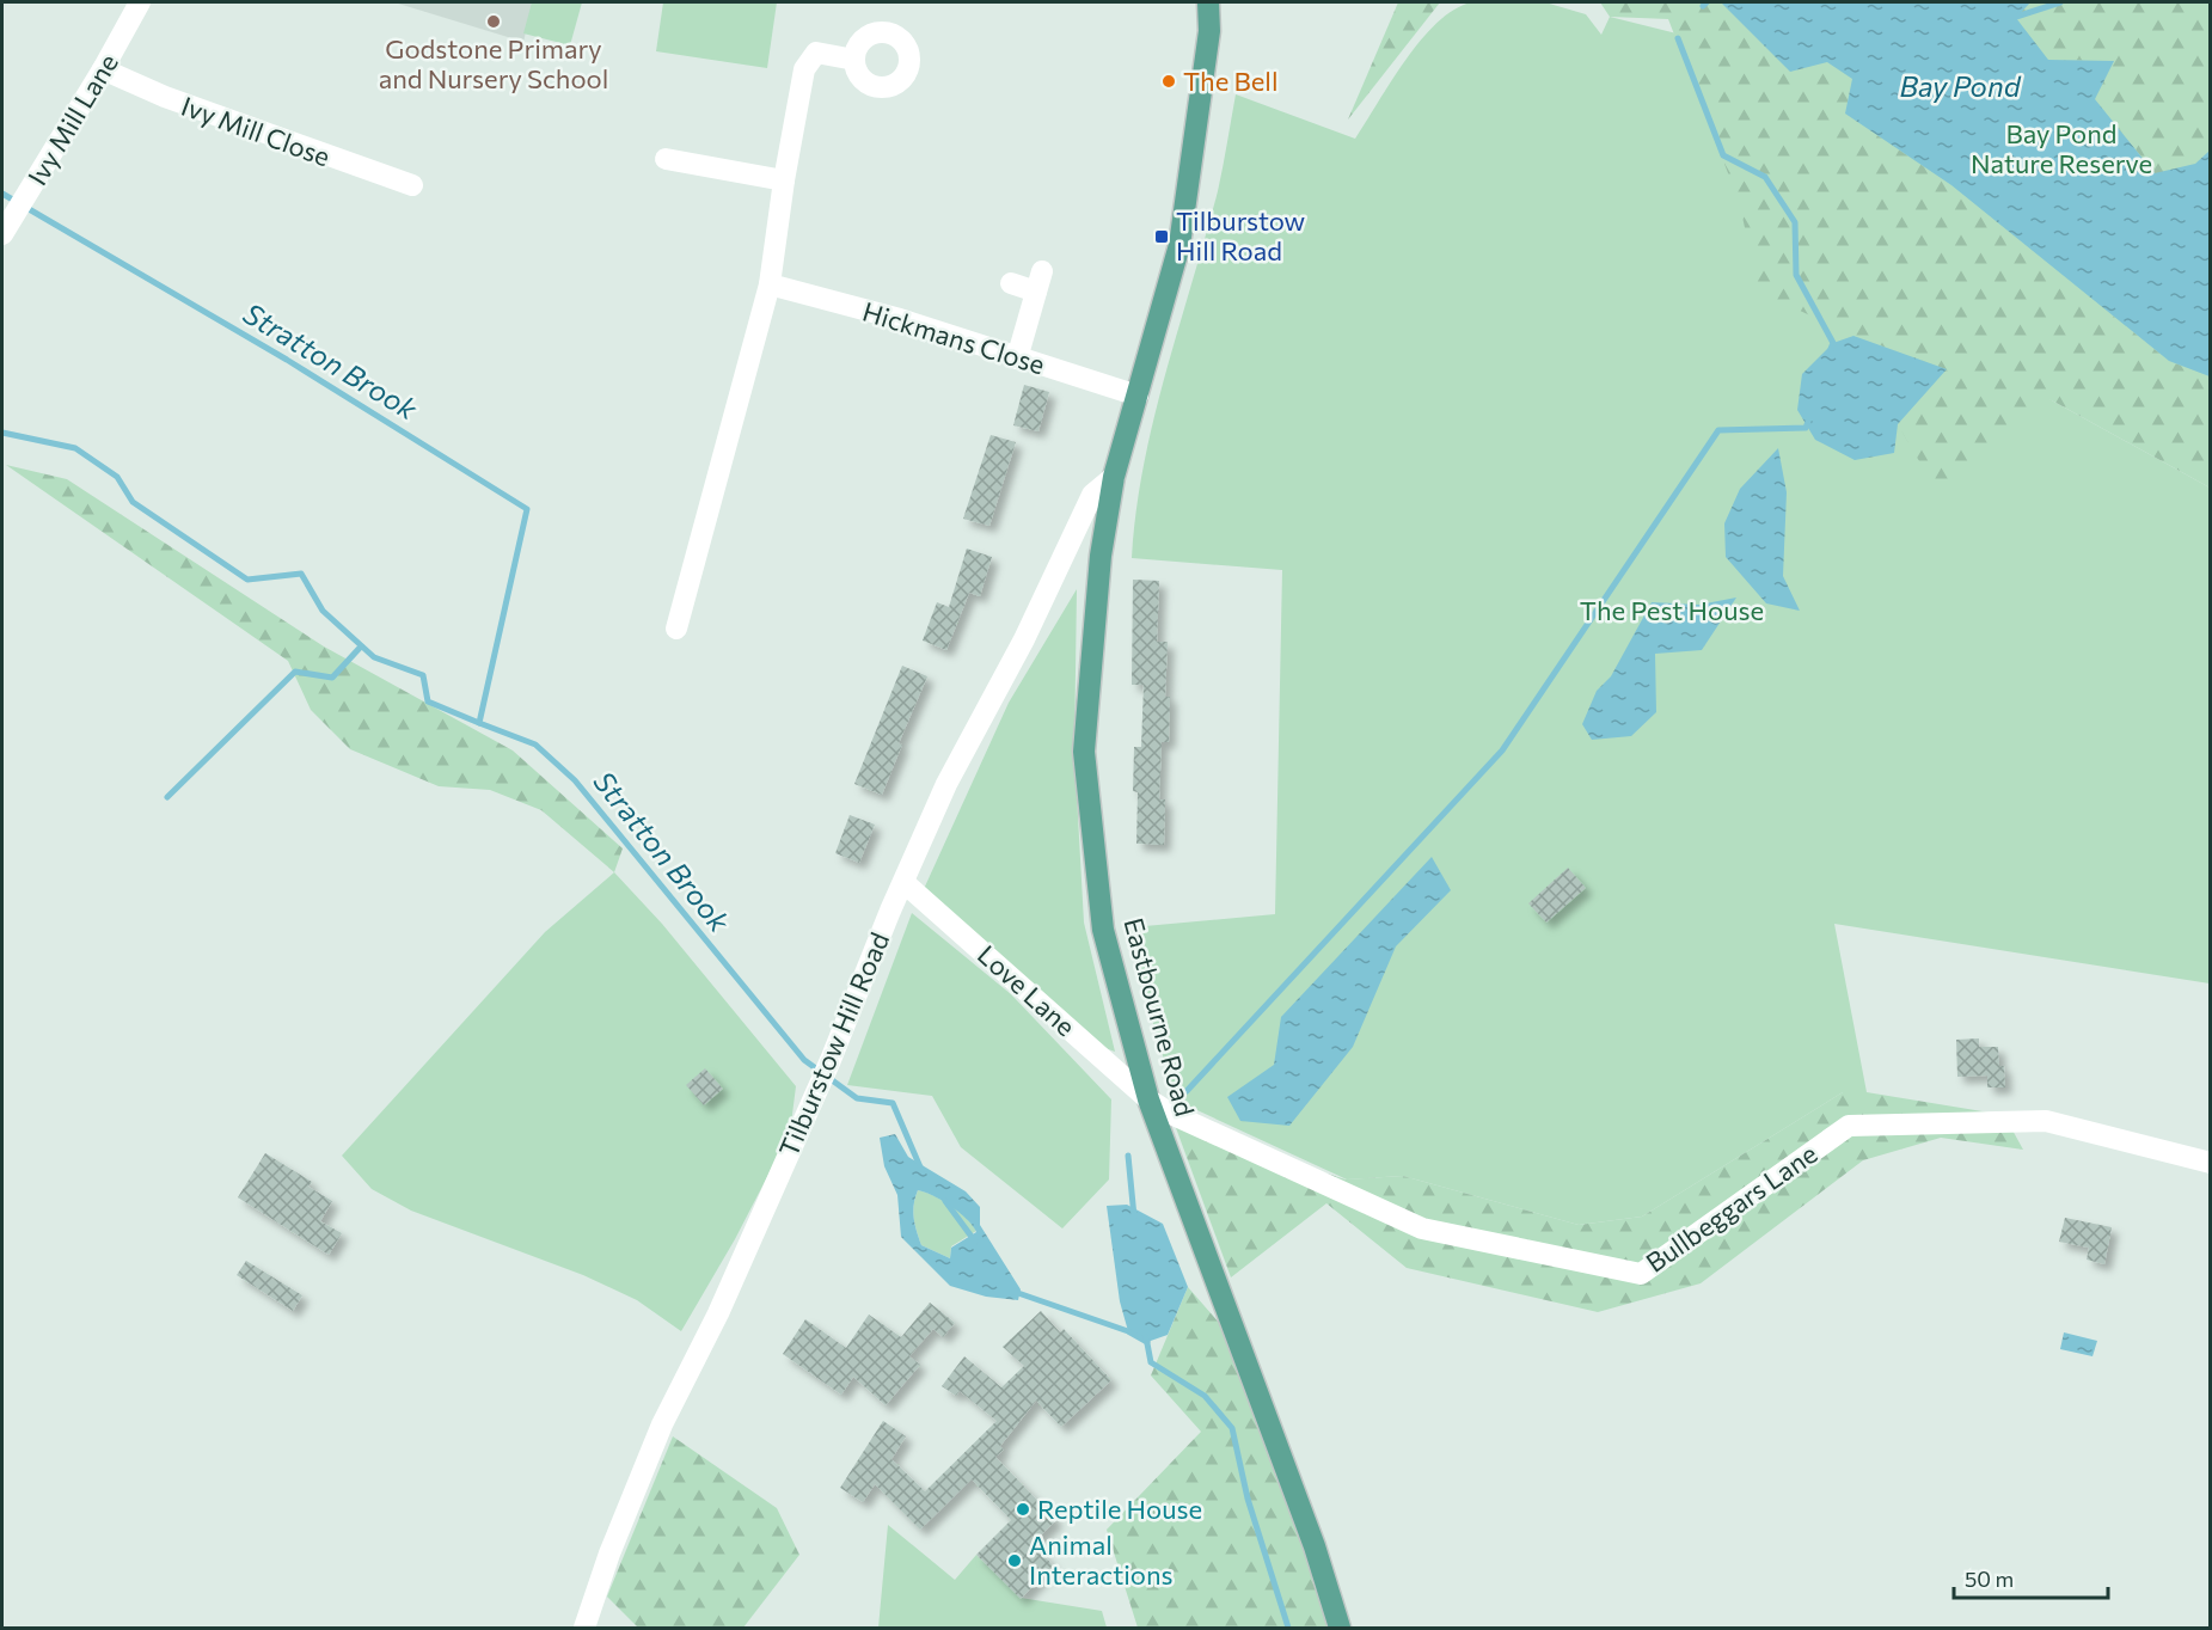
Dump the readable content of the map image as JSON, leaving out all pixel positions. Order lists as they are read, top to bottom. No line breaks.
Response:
{"streets":{"main road":["Eastbourne Road"],"street":["Ivy Mill Lane","Ivy Mill Close","Hickmans Close","Love Lane","Tilburstow Hill Road","Bullbeggars Lane"]},"crossings":[["Ivy Mill Lane","Ivy Mill Close"],["Hickmans Close","Eastbourne Road"],["Love Lane","Eastbourne Road"],["Love Lane","Tilburstow Hill Road"],["Love Lane","Bullbeggars Lane"],["Eastbourne Road","Tilburstow Hill Road"],["Eastbourne Road","Bullbeggars Lane"]],"water":["Bay Pond","Stratton Brook"],"parks":["Bay Pond Nature Reserve","The Pest House"],"places":{"other":["Godstone Primary and Nursery School","The Bell","Reptile House","Animal Interactions"],"transit":["Tilburstow Hill Road"]},"scale_bar":"50 m"}
